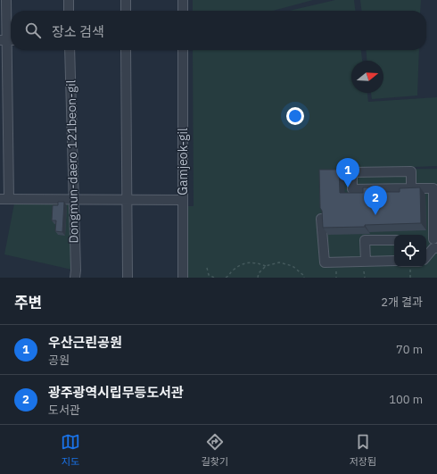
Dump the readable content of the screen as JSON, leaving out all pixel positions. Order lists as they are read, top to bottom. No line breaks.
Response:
{"streets":{"street":["Dongmun-daero 121beon-gil","Gamjeok-gil"]},"north":"right","page":{"search":"장소 검색","pins":["1","2"],"heading":["주변","2개 결과"],"list":[{"mark":"1","name":"우산근린공원","note":"공원","value":"70 m"},{"mark":"2","name":"광주광역시립무등도서관","note":"도서관","value":"100 m"}],"nav":["지도","길찾기","저장됨"]}}
